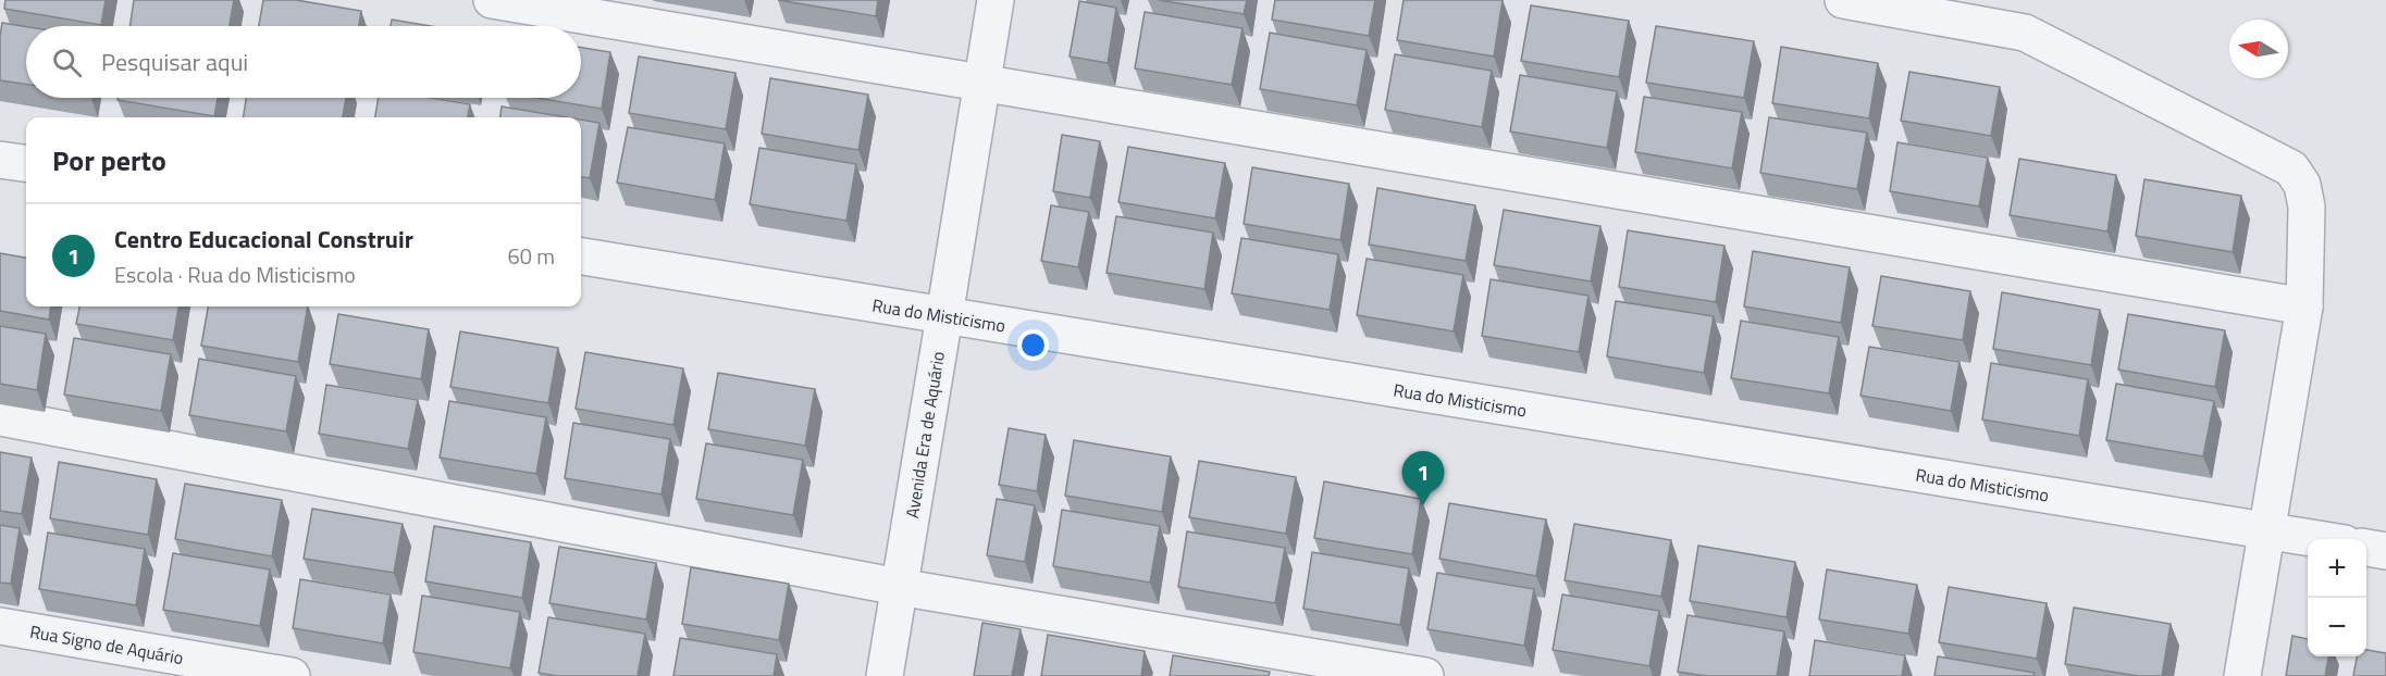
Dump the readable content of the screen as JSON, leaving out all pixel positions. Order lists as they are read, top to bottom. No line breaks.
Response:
{"streets":{"street":["Rua do Misticismo","Avenida Era de Aquário","Rua Signo de Aquário"]},"crossings":[["Rua do Misticismo","Avenida Era de Aquário"]],"north":"left","page":{"search":"Pesquisar aqui","heading":"Por perto","list":[{"mark":"1","name":"Centro Educacional Construir","note":"Escola · Rua do Misticismo","value":"60 m"}],"pins":"1","map_buttons":["+","−"]}}
